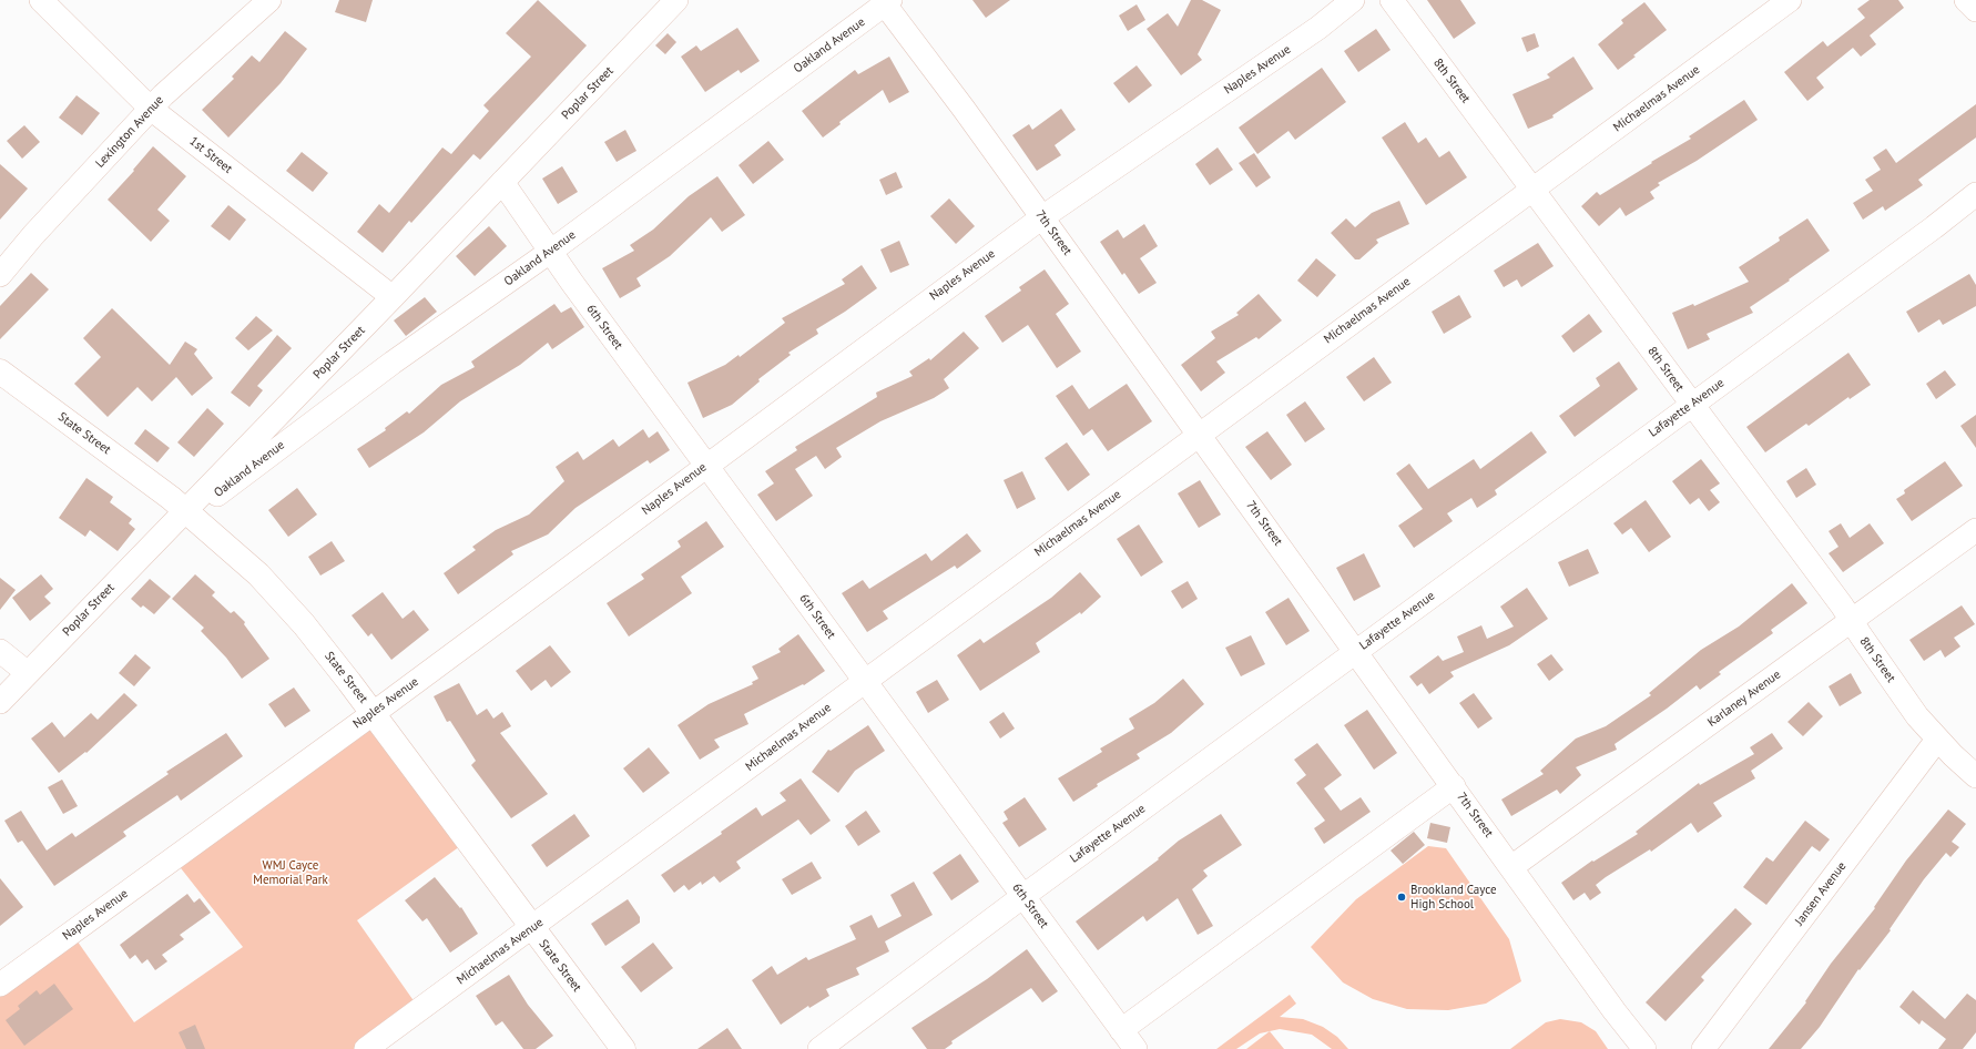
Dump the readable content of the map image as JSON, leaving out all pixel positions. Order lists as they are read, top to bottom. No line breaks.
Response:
{"streets":{"main road":["State Street"],"street":["Oakland Avenue","Naples Avenue","8th Street","Poplar Street","Michaelmas Avenue","Lexington Avenue","1st Street","7th Street","6th Street","Lafayette Avenue","Karlaney Avenue","Jansen Avenue"]},"crossings":[["Oakland Avenue","Poplar Street"],["Oakland Avenue","7th Street"],["Oakland Avenue","6th Street"],["Oakland Avenue","State Street"],["Naples Avenue","7th Street"],["Naples Avenue","6th Street"],["Naples Avenue","State Street"],["8th Street","Michaelmas Avenue"],["8th Street","Lafayette Avenue"],["8th Street","Karlaney Avenue"],["8th Street","Jansen Avenue"],["Poplar Street","1st Street"],["Poplar Street","6th Street"],["Poplar Street","State Street"],["Michaelmas Avenue","7th Street"],["Michaelmas Avenue","6th Street"],["Michaelmas Avenue","State Street"],["Lexington Avenue","1st Street"],["7th Street","Lafayette Avenue"],["7th Street","Karlaney Avenue"],["6th Street","Lafayette Avenue"]],"parks":["WMJ Cayce Memorial Park"],"places":["Brookland Cayce High School"]}
